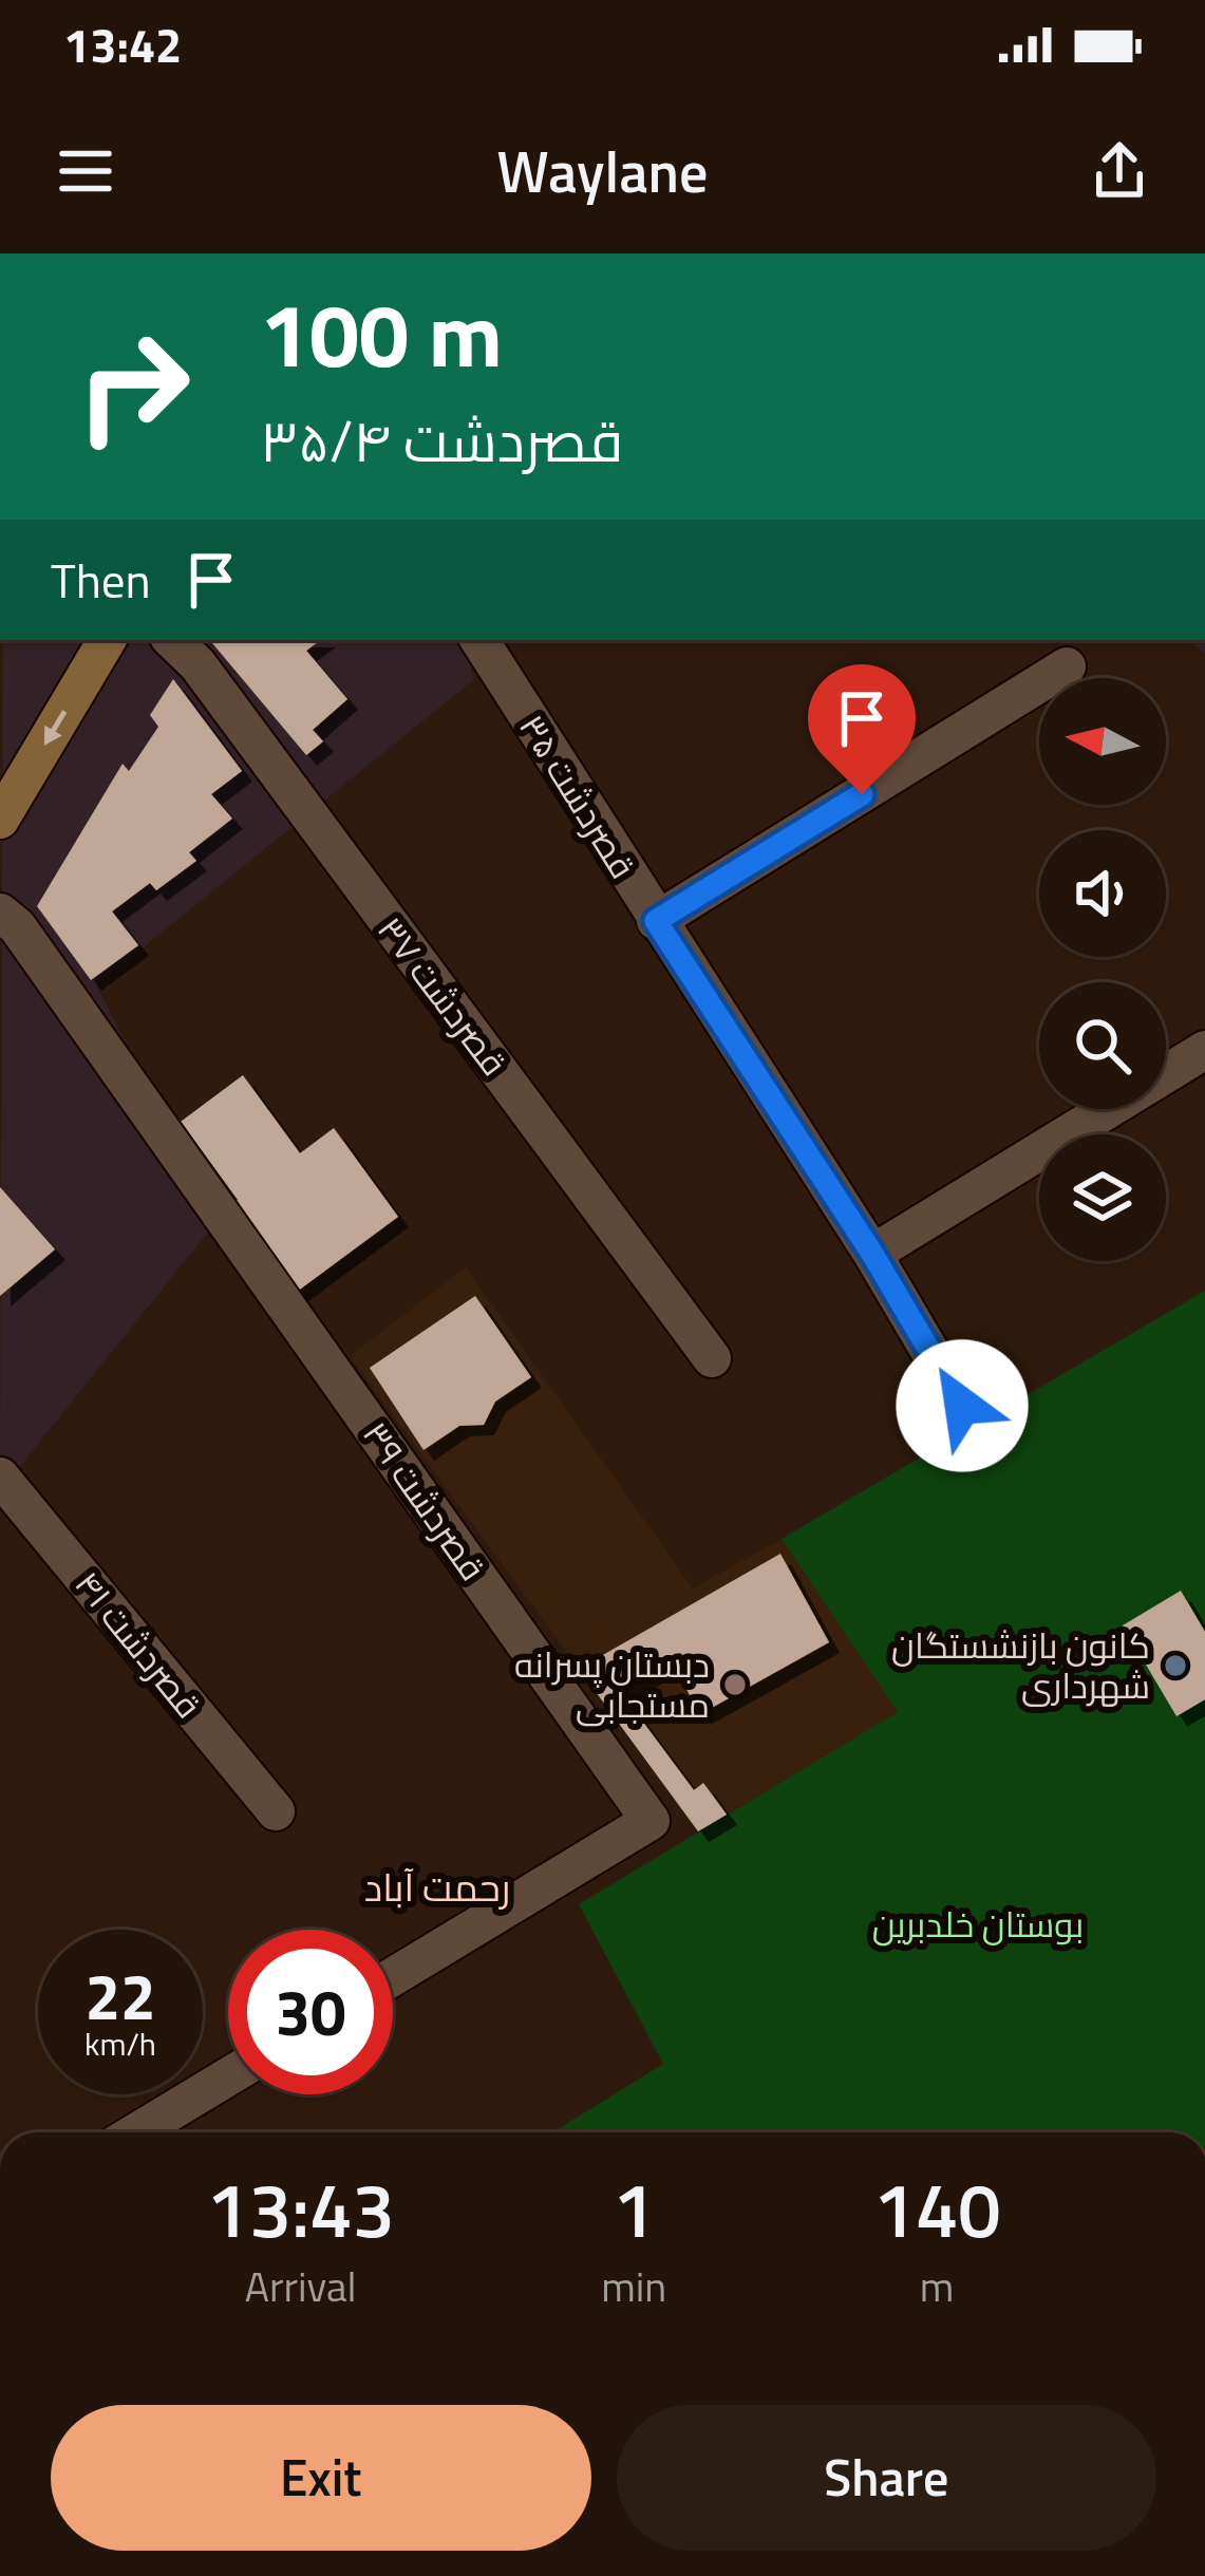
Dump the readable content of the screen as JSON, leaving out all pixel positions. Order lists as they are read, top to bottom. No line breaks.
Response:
{"streets":{"street":["قصردشت ۳۵","قصردشت ۳۷","قصردشت ۳۹","قصردشت ۴۱"]},"districts":["رحمت آباد"],"parks":["بوستان خلدبرین"],"places":["کانون بازنشستگان شهرداری","دبستان پسرانه مستجابی"],"north":"left","page":{"status":"13:42","header":"Waylane","turn":["100 m","قصردشت ۳۵/۴"],"then":"Then","speed":"22 km/h","limit":"30","eta":["13:43","Arrival","1","min","140","m"],"buttons":["Exit","Share"]}}
